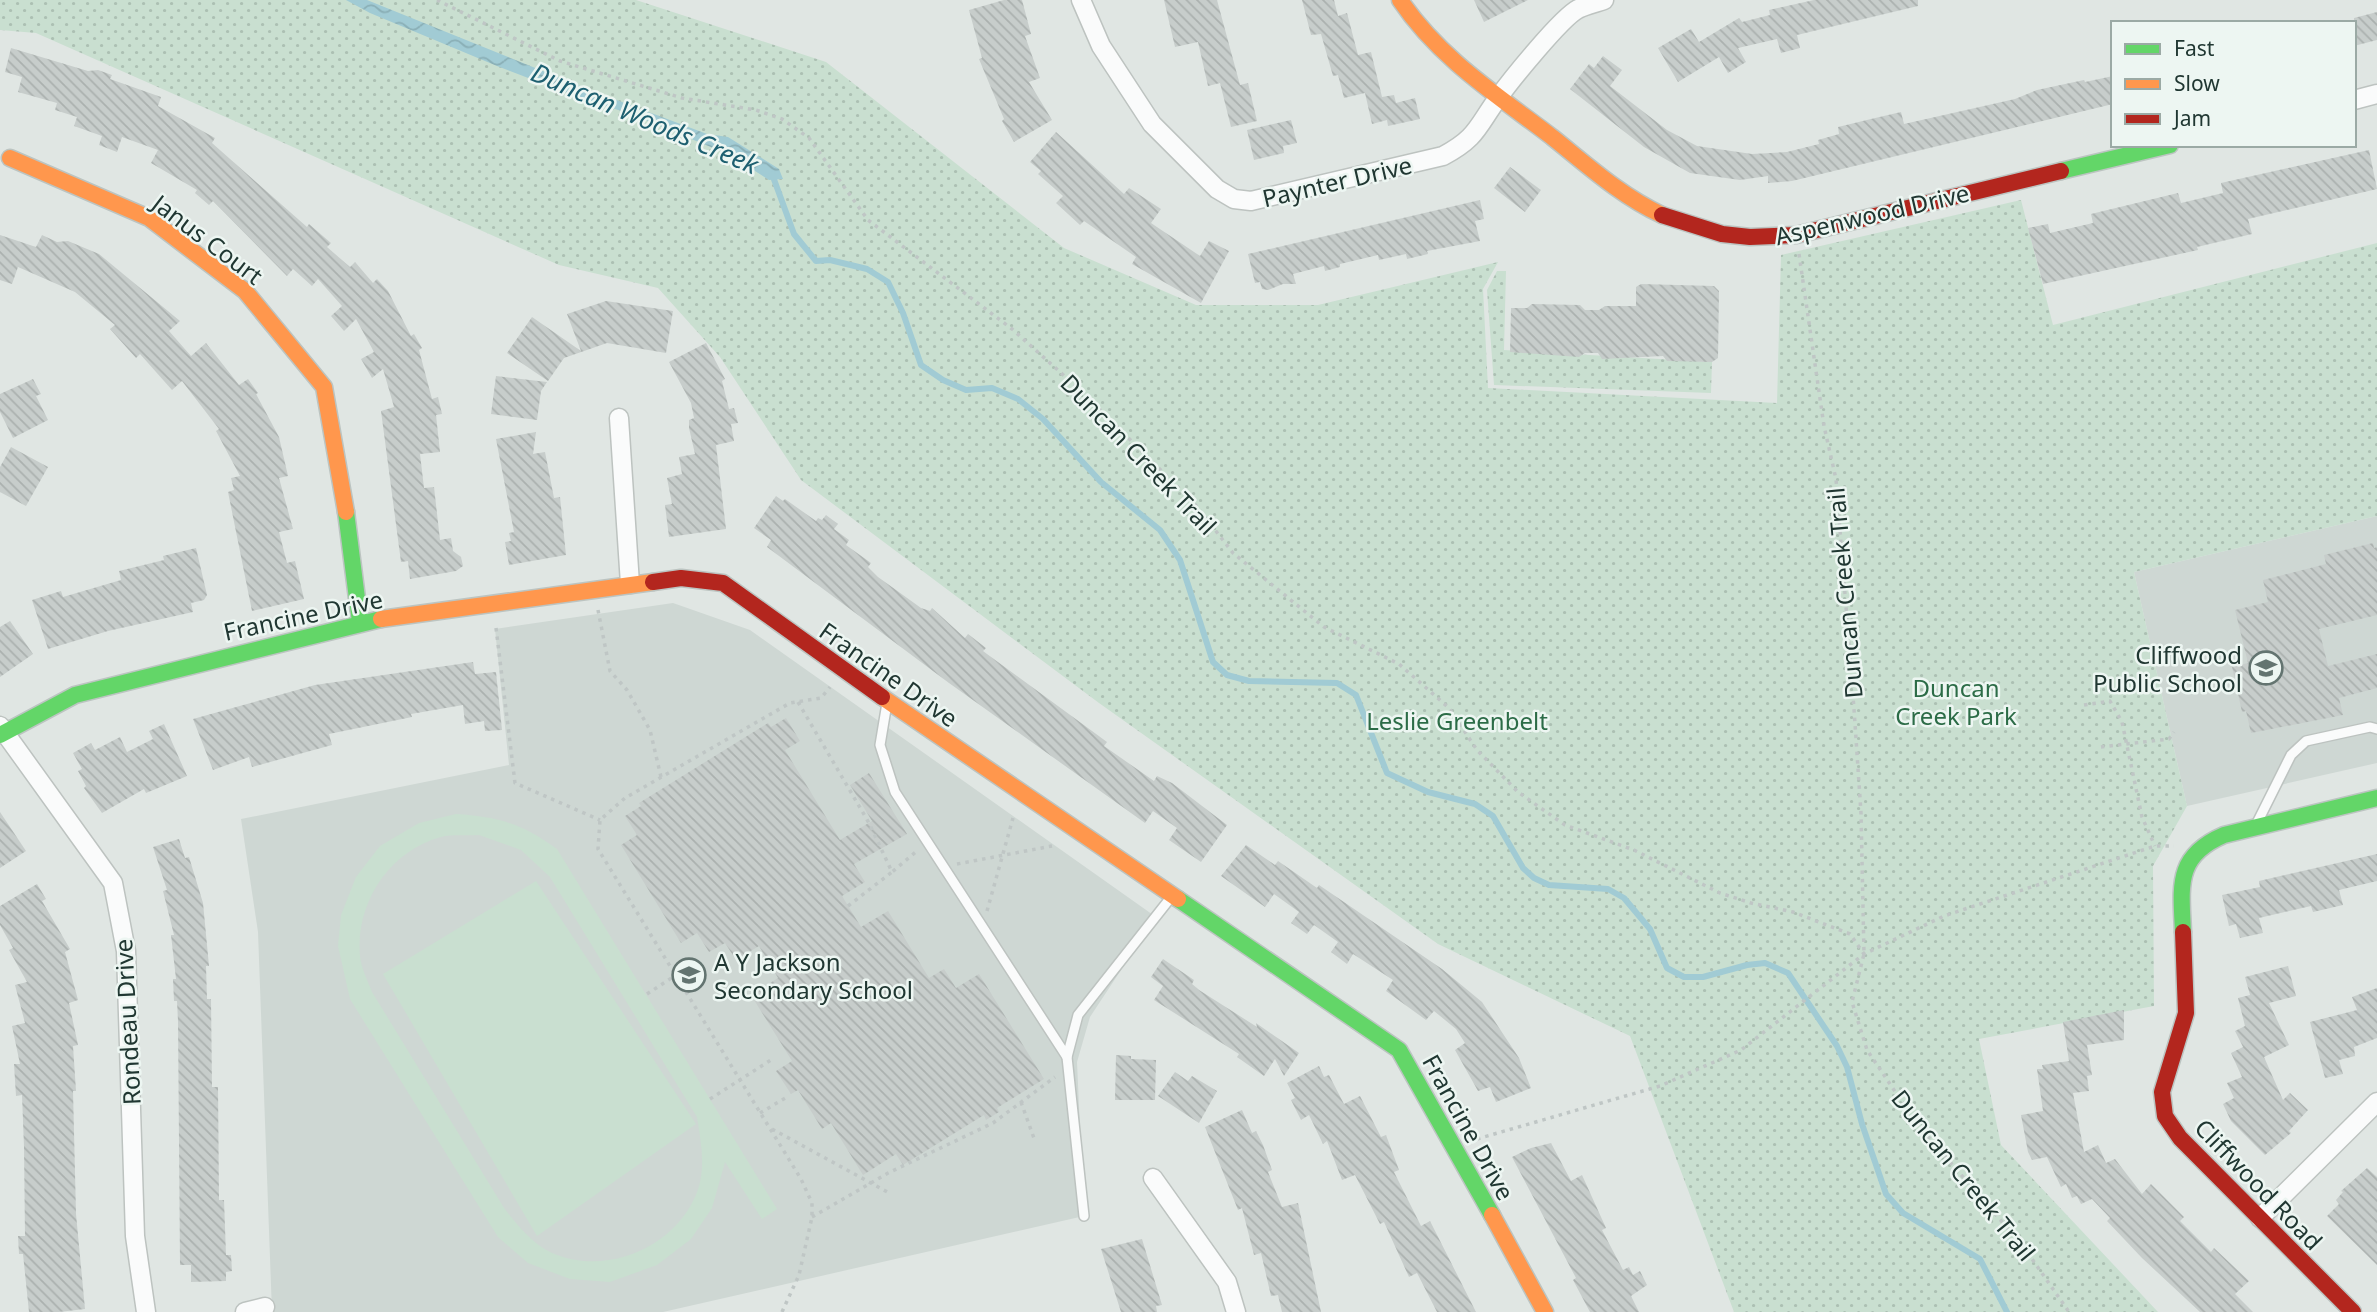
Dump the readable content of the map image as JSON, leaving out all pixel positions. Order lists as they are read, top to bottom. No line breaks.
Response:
{"streets":{"street":["Paynter Drive","Aspenwood Drive","Janus Court","Francine Drive","Rondeau Drive","Cliffwood Road"],"path":["Duncan Creek Trail"]},"crossings":[["Paynter Drive","Aspenwood Drive"],["Aspenwood Drive","Duncan Creek Trail"],["Janus Court","Francine Drive"],["Francine Drive","Rondeau Drive"]],"water":["Duncan Woods Creek"],"parks":["Duncan Creek Park","Leslie Greenbelt"],"places":{"school or university":["Cliffwood Public School","A Y Jackson Secondary School"]},"legend":["Fast","Slow","Jam"]}
